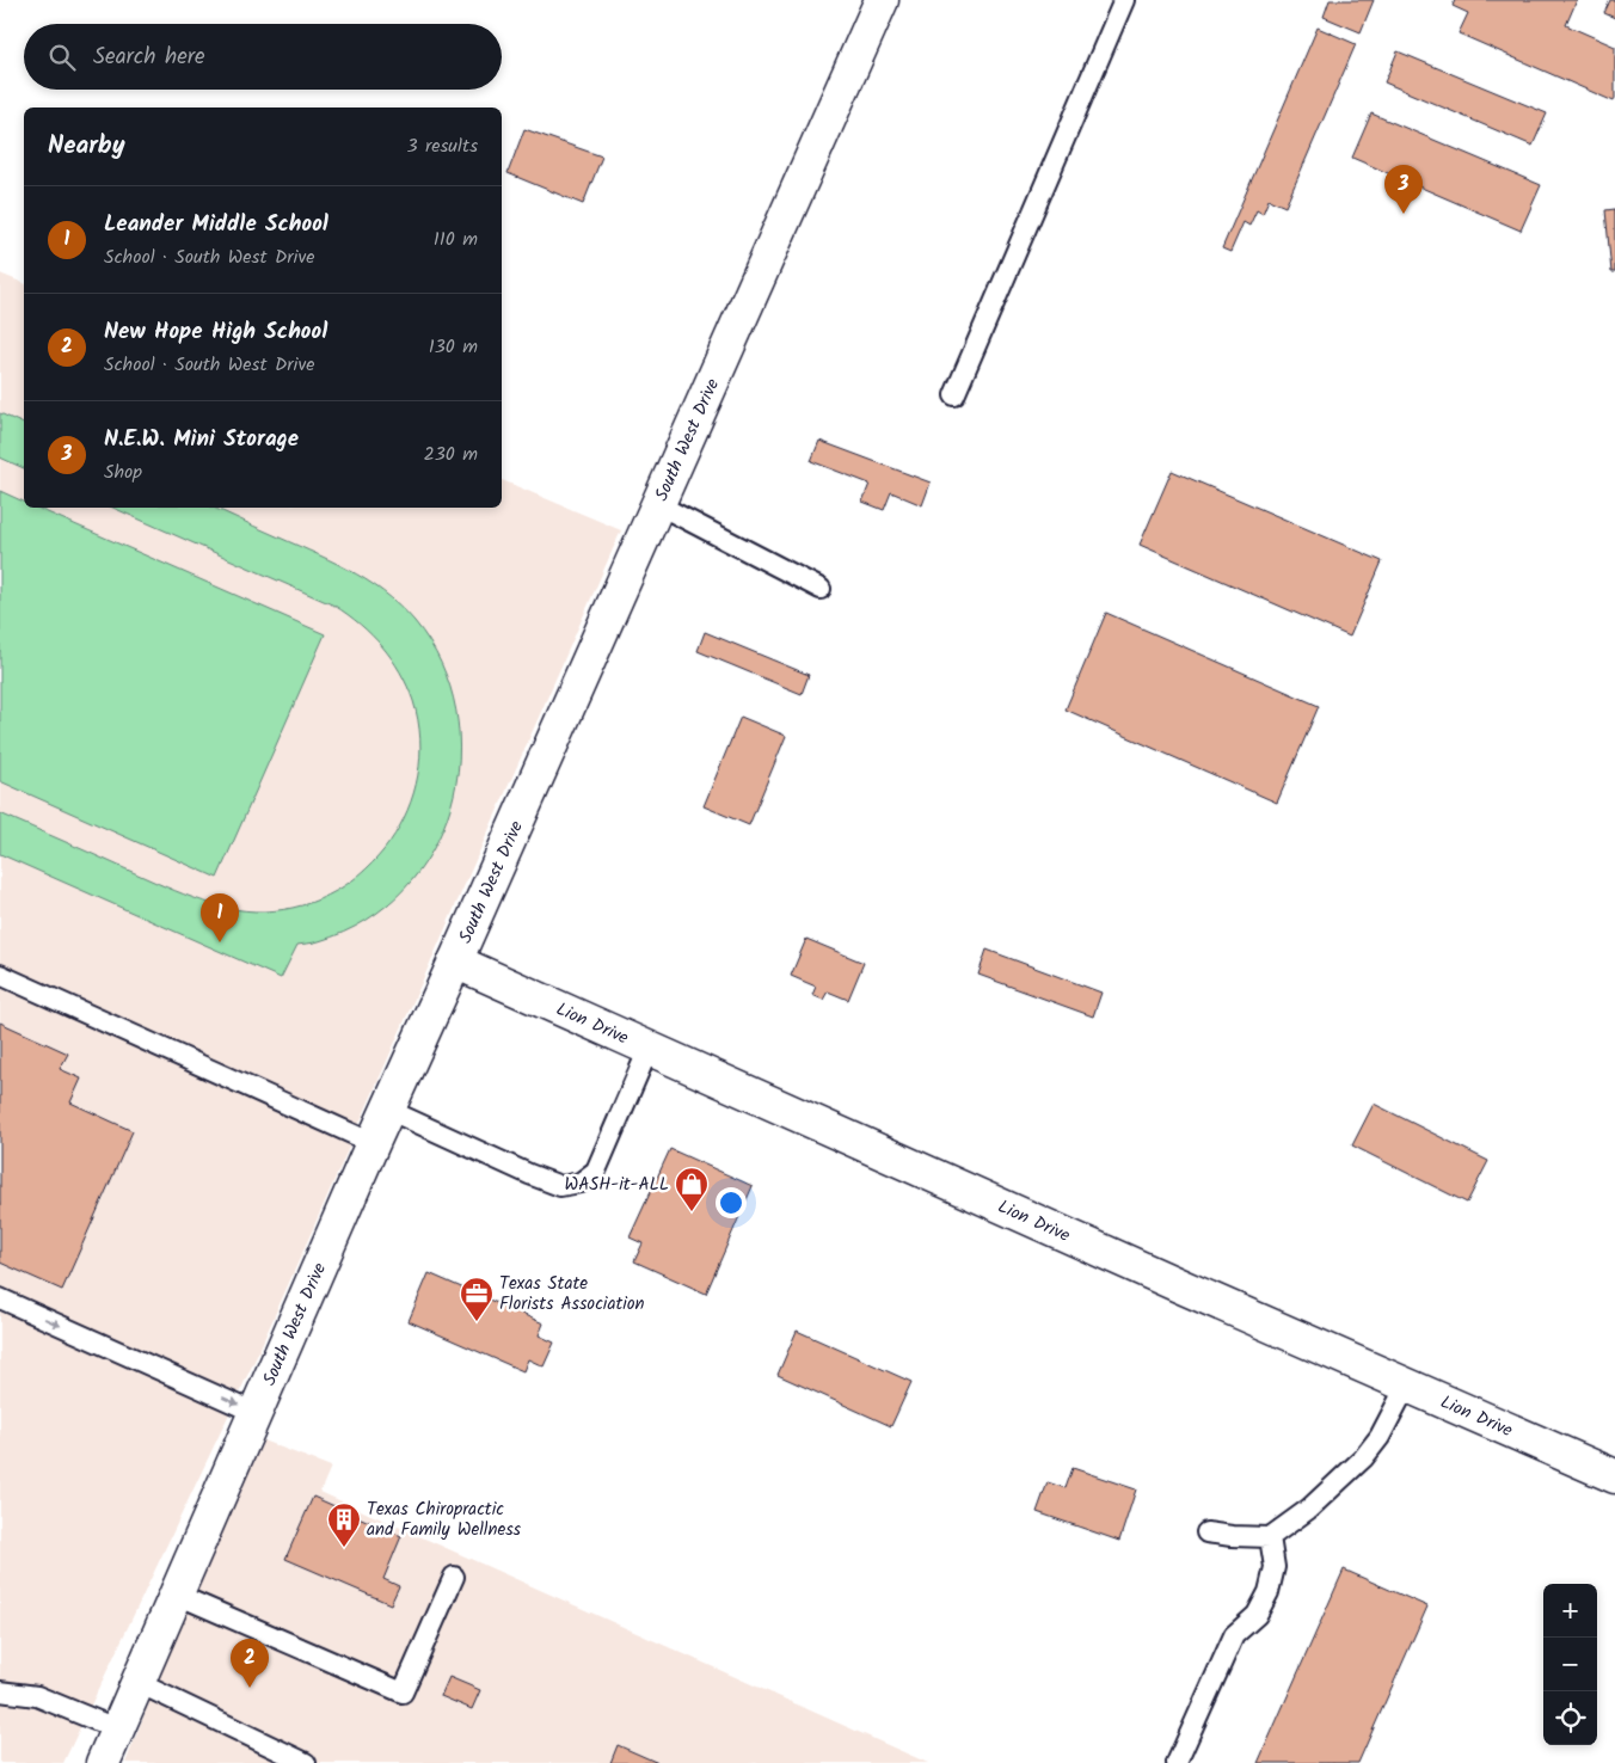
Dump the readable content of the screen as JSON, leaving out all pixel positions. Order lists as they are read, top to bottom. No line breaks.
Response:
{"streets":{"street":["South West Drive","Lion Drive"]},"crossings":[["South West Drive","Lion Drive"]],"places":{"shop":["WASH-it-ALL"],"office":["Texas State Florists Association"],"building":["Texas Chiropractic and Family Wellness"]},"page":{"search":"Search here","heading":["Nearby","3 results"],"pins":["3","1","2"],"list":[{"mark":"1","name":"Leander Middle School","note":"School · South West Drive","value":"110 m"},{"mark":"2","name":"New Hope High School","note":"School · South West Drive","value":"130 m"},{"mark":"3","name":"N.E.W. Mini Storage","note":"Shop","value":"230 m"}],"map_buttons":["+","−"]}}
